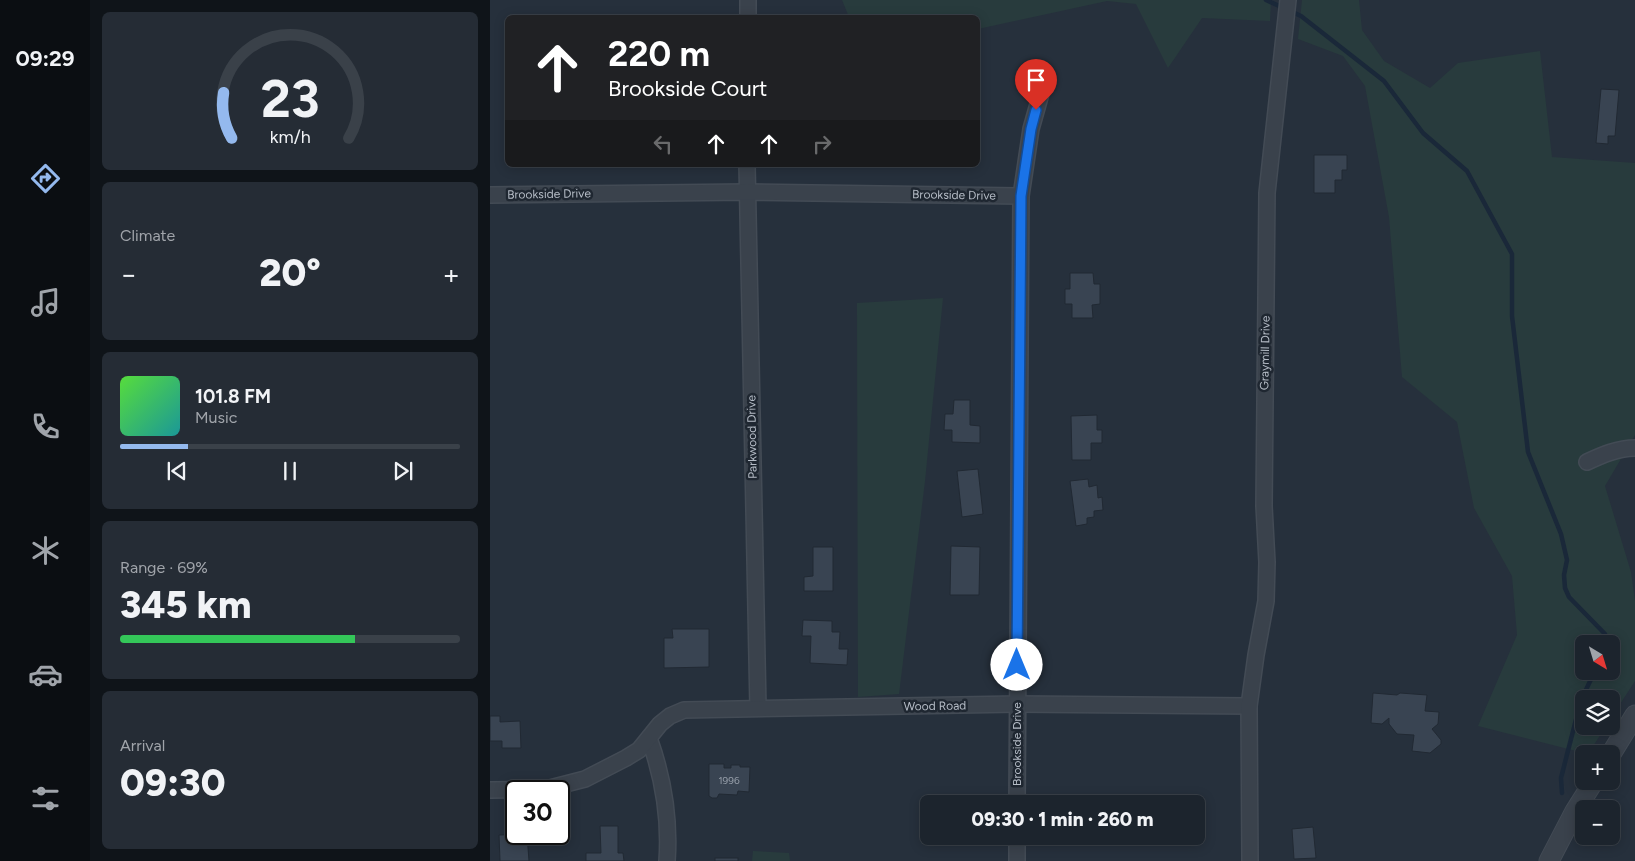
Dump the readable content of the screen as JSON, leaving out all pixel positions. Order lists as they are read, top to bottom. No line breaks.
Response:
{"streets":{"street":["Brookside Drive","Graymill Drive","Parkwood Drive","Wood Road"]},"crossings":[["Brookside Drive","Parkwood Drive"],["Brookside Drive","Wood Road"],["Graymill Drive","Wood Road"],["Parkwood Drive","Wood Road"]],"house_numbers":["1996"],"north":"bottom right","page":{"tabs":"09:29","turn":["220 m","Brookside Court"],"tile":["Climate",["Range · 69%","345 km"],["Arrival","09:30"]],"heat":["−","20°","+"],"song":["101.8 FM","Music"],"map_buttons":["+","−"],"limit":"30","trip":"09:30 · 1 min · 260 m","gauge":["23","km/h"]}}
